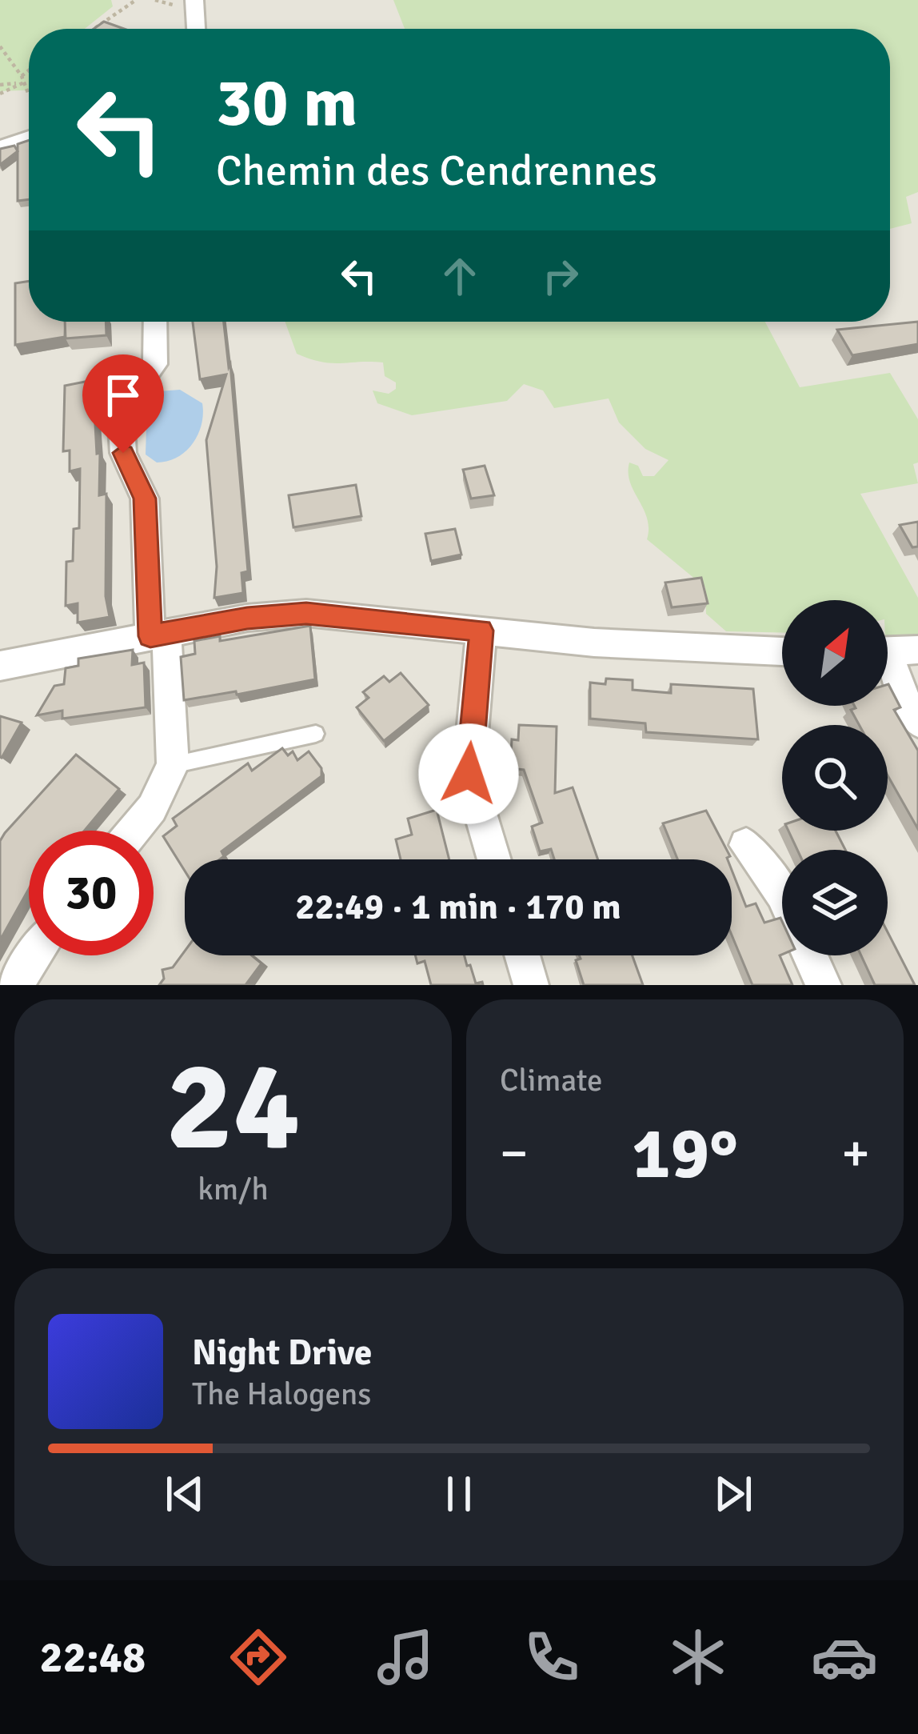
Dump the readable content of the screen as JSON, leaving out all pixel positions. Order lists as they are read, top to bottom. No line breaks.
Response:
{"north":"top right","page":{"turn":["30 m","Chemin des Cendrennes"],"limit":"30","trip":"22:49 · 1 min · 170 m","tile":[["24","km/h"],"Climate"],"heat":["−","19°","+"],"song":["Night Drive","The Halogens"],"tabs":"22:48"}}
